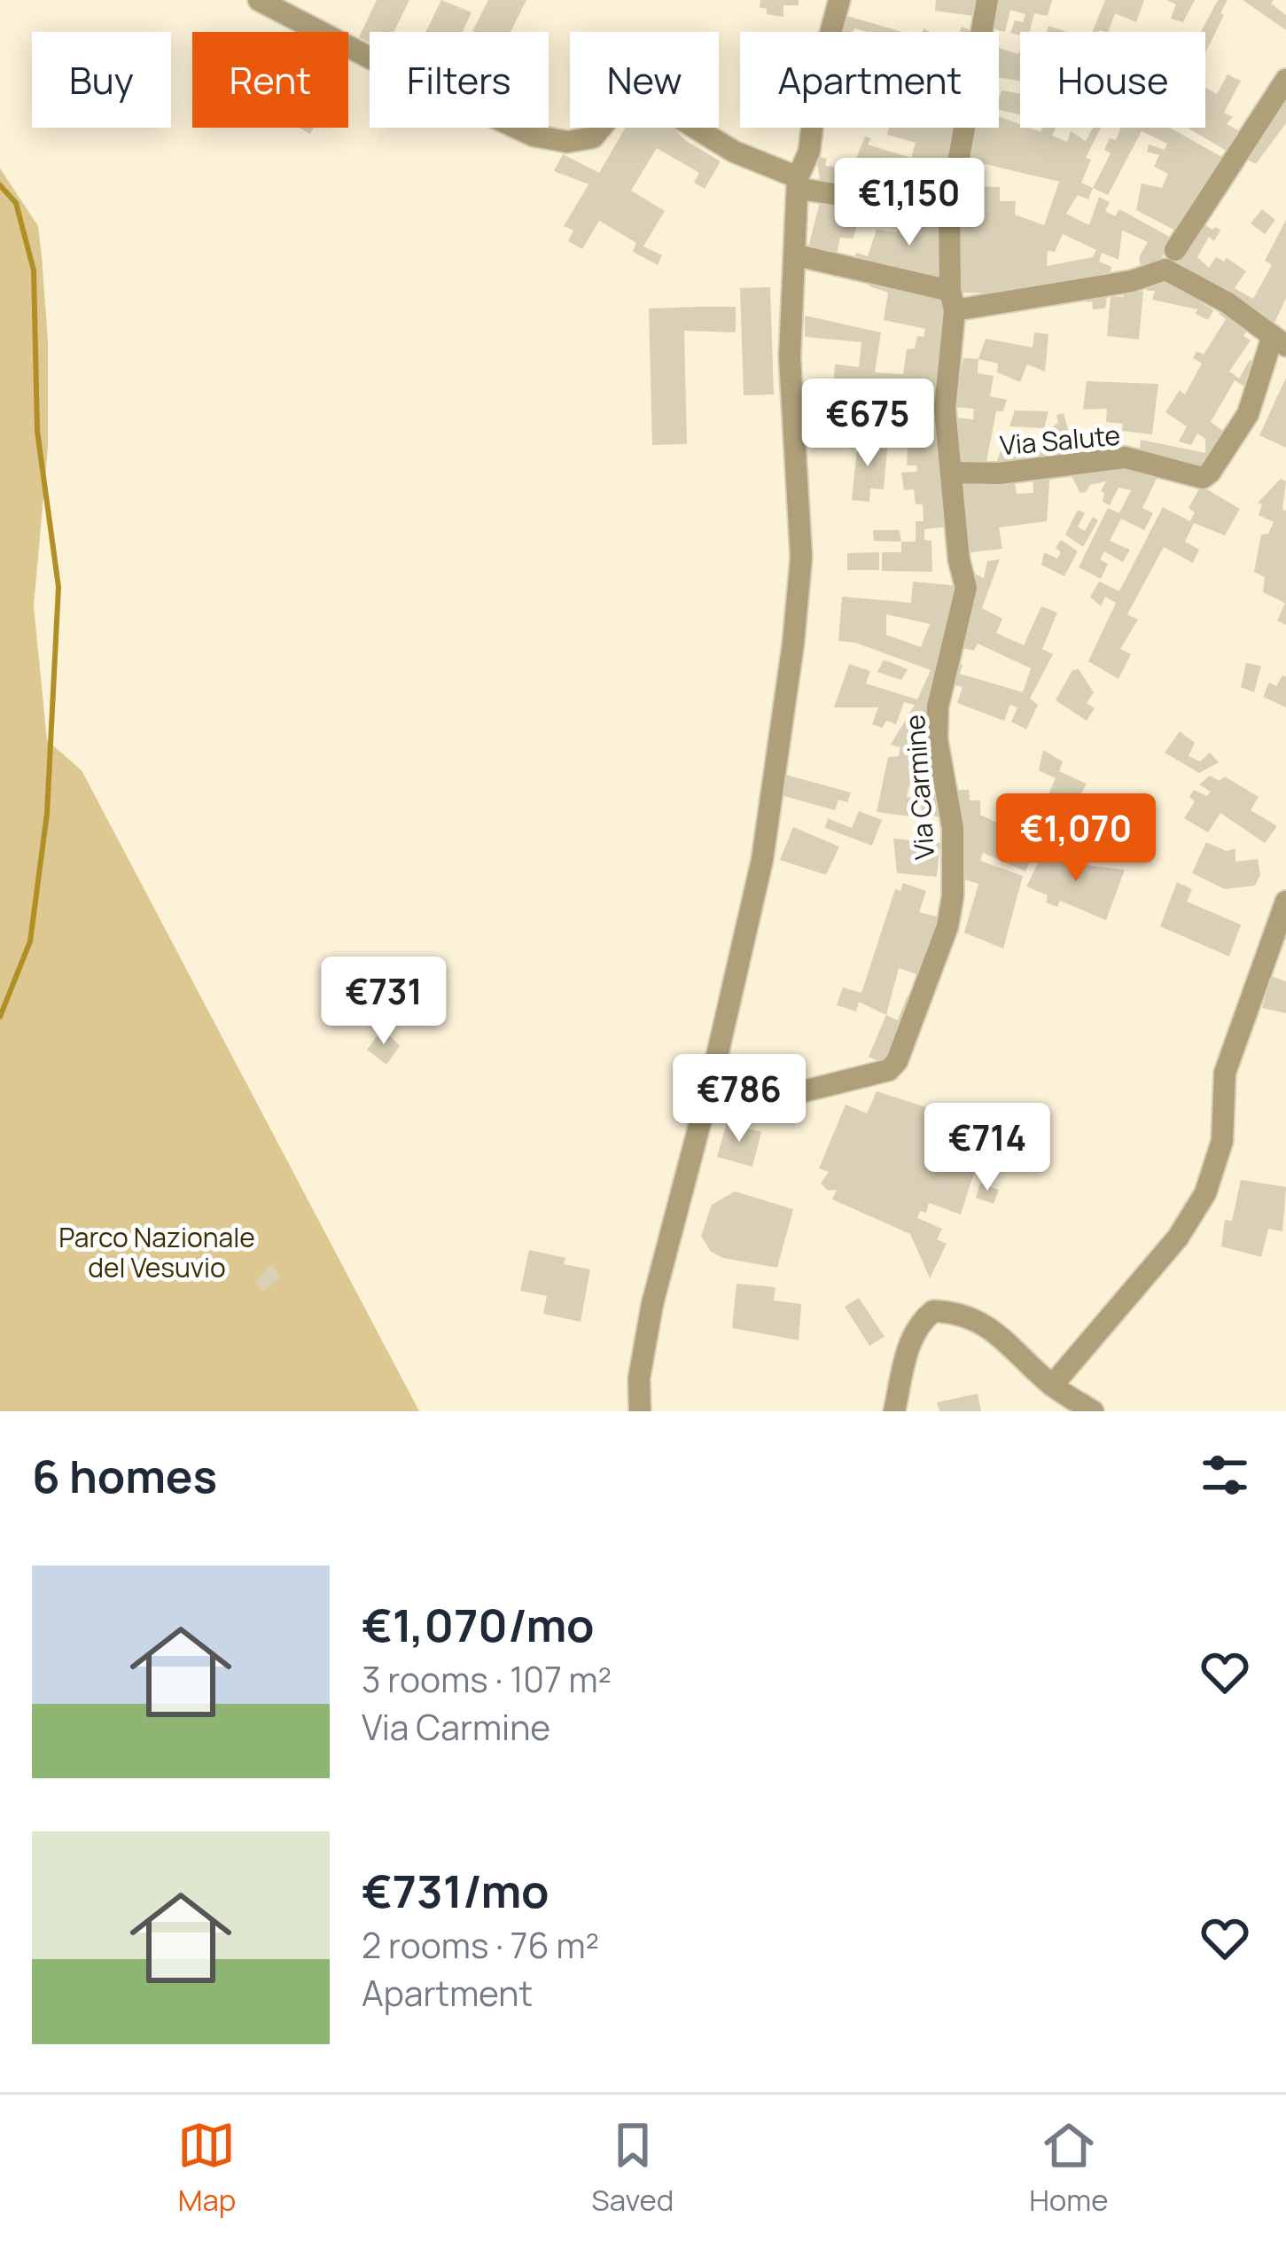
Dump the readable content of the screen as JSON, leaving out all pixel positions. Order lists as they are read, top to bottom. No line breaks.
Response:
{"streets":{"street":["Via Salute","Via Carmine"]},"crossings":[["Via Salute","Via Carmine"]],"parks":["Parco Nazionale del Vesuvio"],"page":{"chip":["Buy","Rent","Filters","New","Apartment","House"],"price":["€1,150","€675","€1,070","€731","€786","€714"],"heading":"6 homes","list":[{"name":"€1,070/mo","note":"3 rooms · 107 m² · Via Carmine"},{"name":"€731/mo","note":"2 rooms · 76 m² · Apartment"}],"tabs":["Map","Saved","Home"]}}
